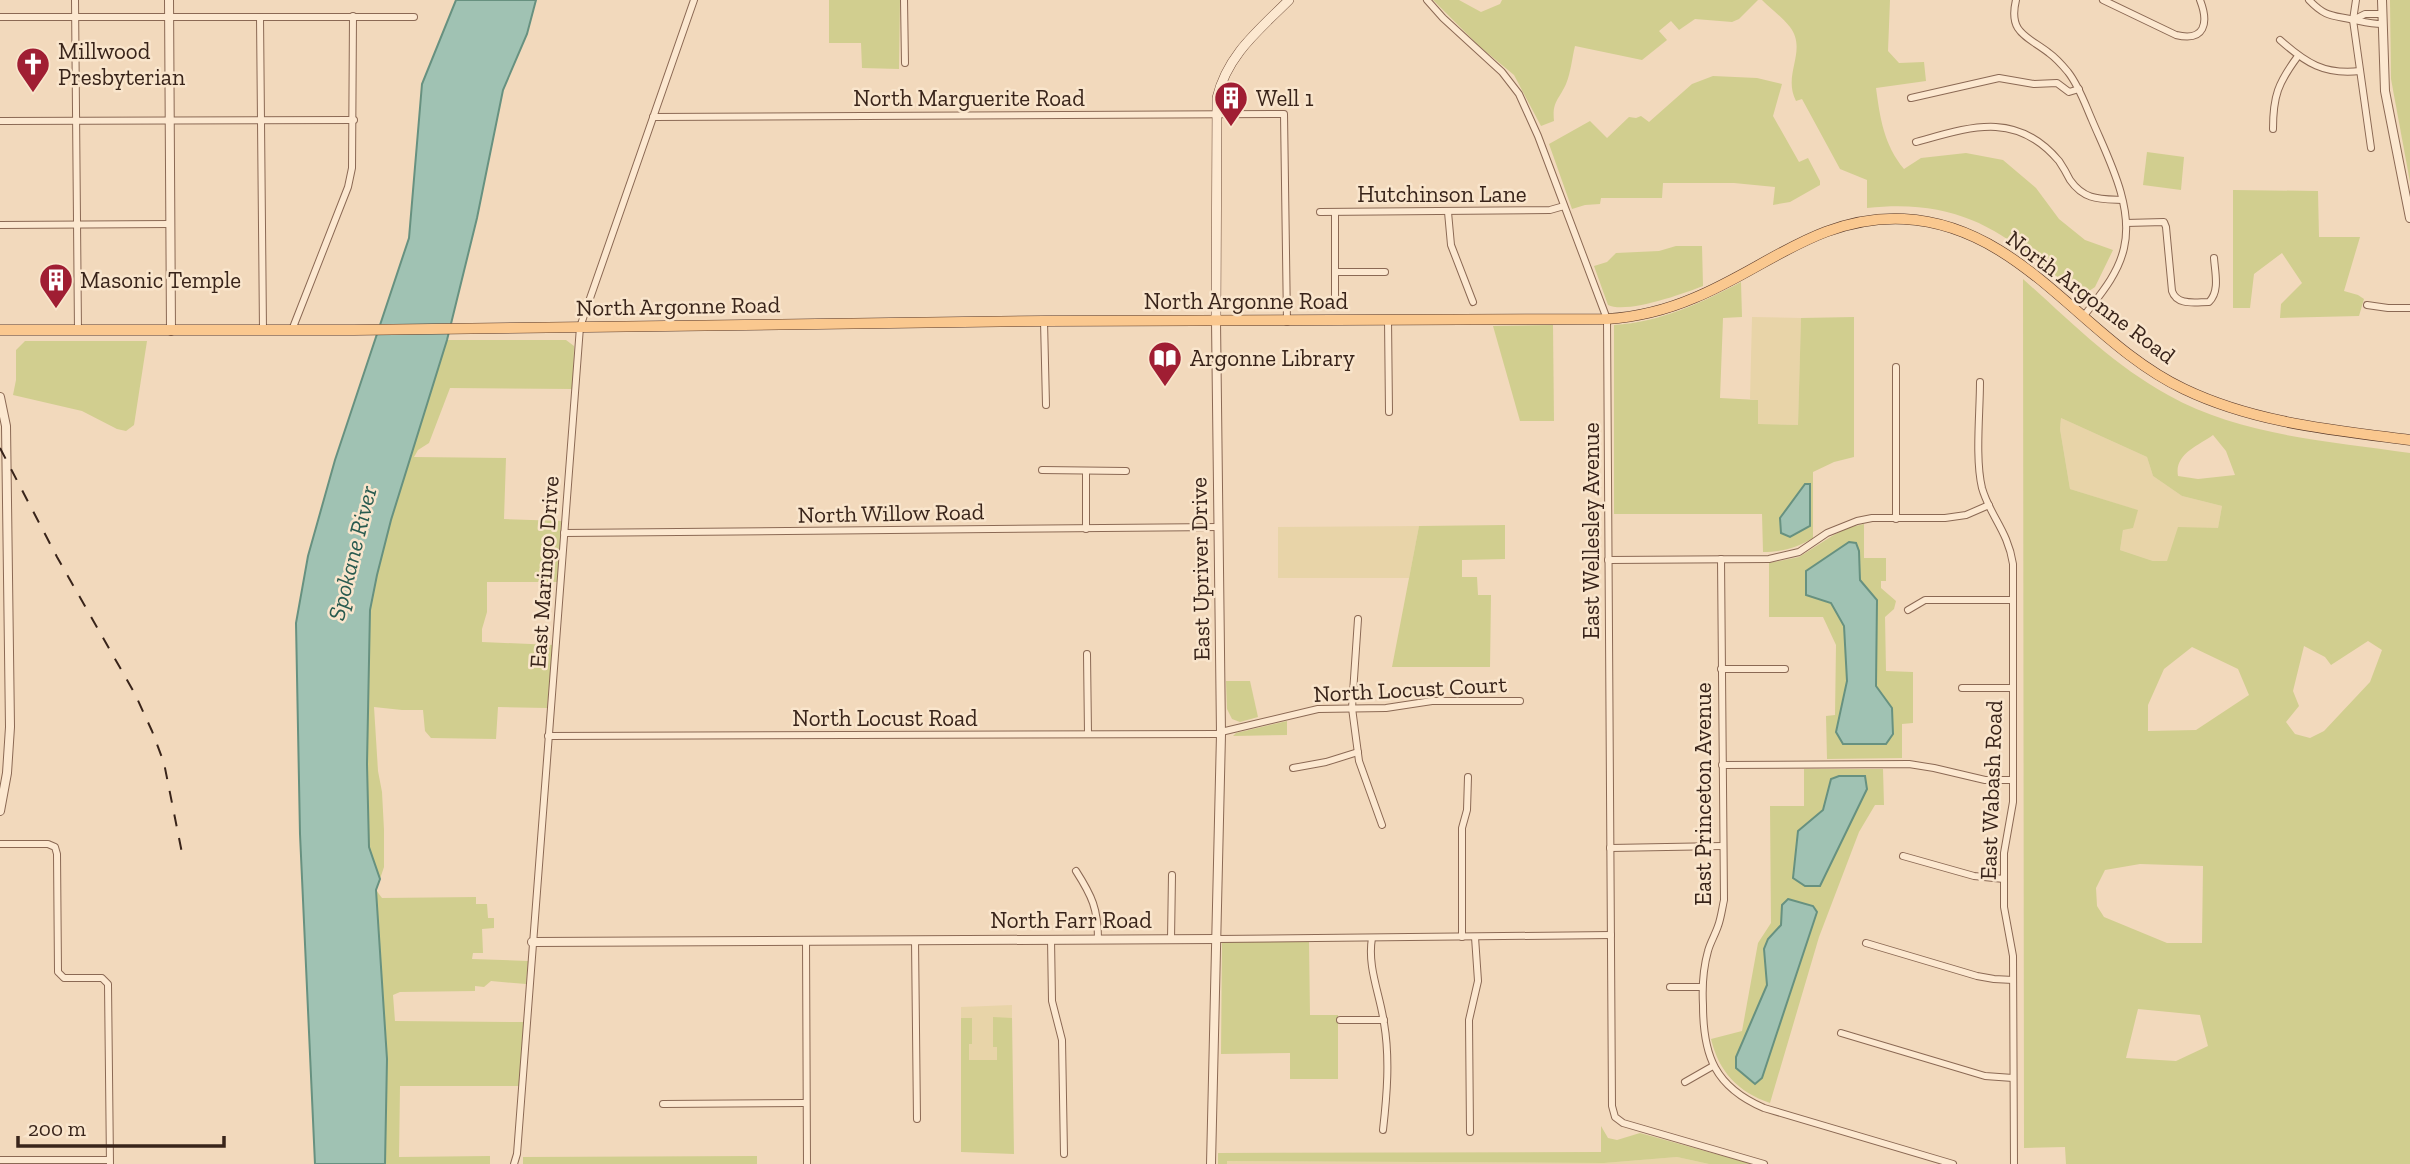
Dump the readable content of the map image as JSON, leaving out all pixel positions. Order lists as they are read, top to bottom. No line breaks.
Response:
{"streets":{"main road":["North Argonne Road","East Upriver Drive"],"street":["North Marguerite Road","Hutchinson Lane","North Willow Road","East Wellesley Avenue","East Maringo Drive","North Locust Court","North Locust Road","East Wabash Road","East Princeton Avenue","North Farr Road"]},"crossings":[["North Marguerite Road","North Argonne Road"],["North Marguerite Road","East Upriver Drive"],["North Marguerite Road","East Maringo Drive"],["Hutchinson Lane","East Wellesley Avenue"],["North Argonne Road","East Wellesley Avenue"],["North Argonne Road","East Upriver Drive"],["North Argonne Road","East Maringo Drive"],["North Willow Road","East Upriver Drive"],["North Willow Road","East Maringo Drive"],["East Wellesley Avenue","North Farr Road"],["East Upriver Drive","North Locust Court"],["East Upriver Drive","North Locust Road"],["East Upriver Drive","North Farr Road"],["East Maringo Drive","North Locust Road"],["East Maringo Drive","North Farr Road"],["North Locust Court","North Locust Road"]],"water":["Spokane River"],"places":{"church":["Millwood Presbyterian"],"building":["Well 1","Masonic Temple"],"library":["Argonne Library"]},"scale_bar":"200 m"}
